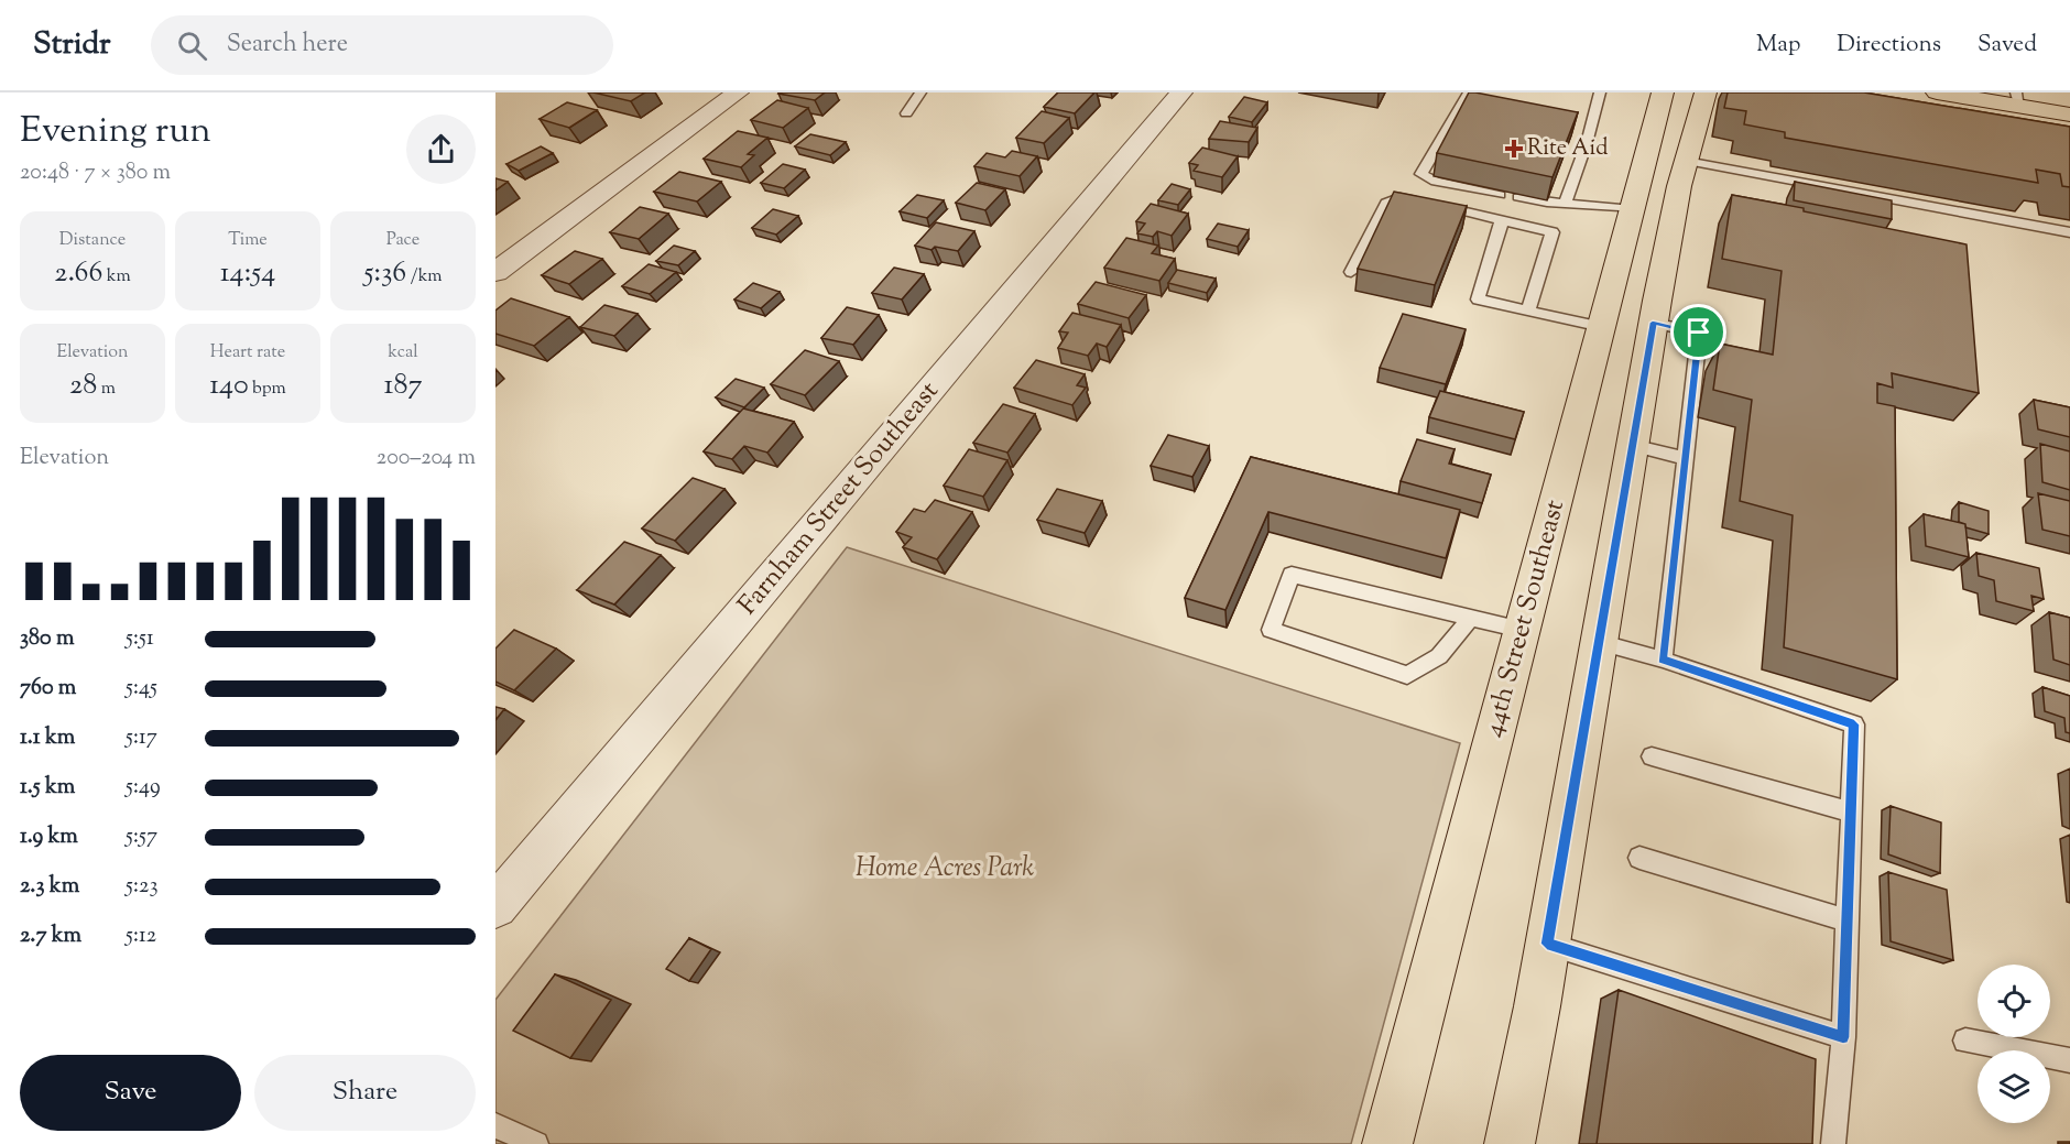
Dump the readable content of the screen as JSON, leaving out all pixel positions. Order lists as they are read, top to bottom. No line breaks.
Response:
{"streets":{"main road":["44th Street Southeast"],"street":["Farnham Street Southeast"]},"parks":["Home Acres Park"],"places":{"health":["Rite Aid"]},"page":{"header":"Stridr","search":"Search here","nav":["Map","Directions","Saved"],"heading":["Evening run","20:48 · 7 × 380 m"],"stats":[["Distance","2.66 km"],["Time","14:54"],["Pace","5:36 /km"],["Elevation","28 m"],["Heart rate","140 bpm"],["kcal","187"]],"chart":["Elevation","200–204 m"],"list":[{"name":"380 m","note":"5:51"},{"name":"760 m","note":"5:45"},{"name":"1.1 km","note":"5:17"},{"name":"1.5 km","note":"5:49"},{"name":"1.9 km","note":"5:57"},{"name":"2.3 km","note":"5:23"},{"name":"2.7 km","note":"5:12"}],"buttons":["Save","Share"]}}
